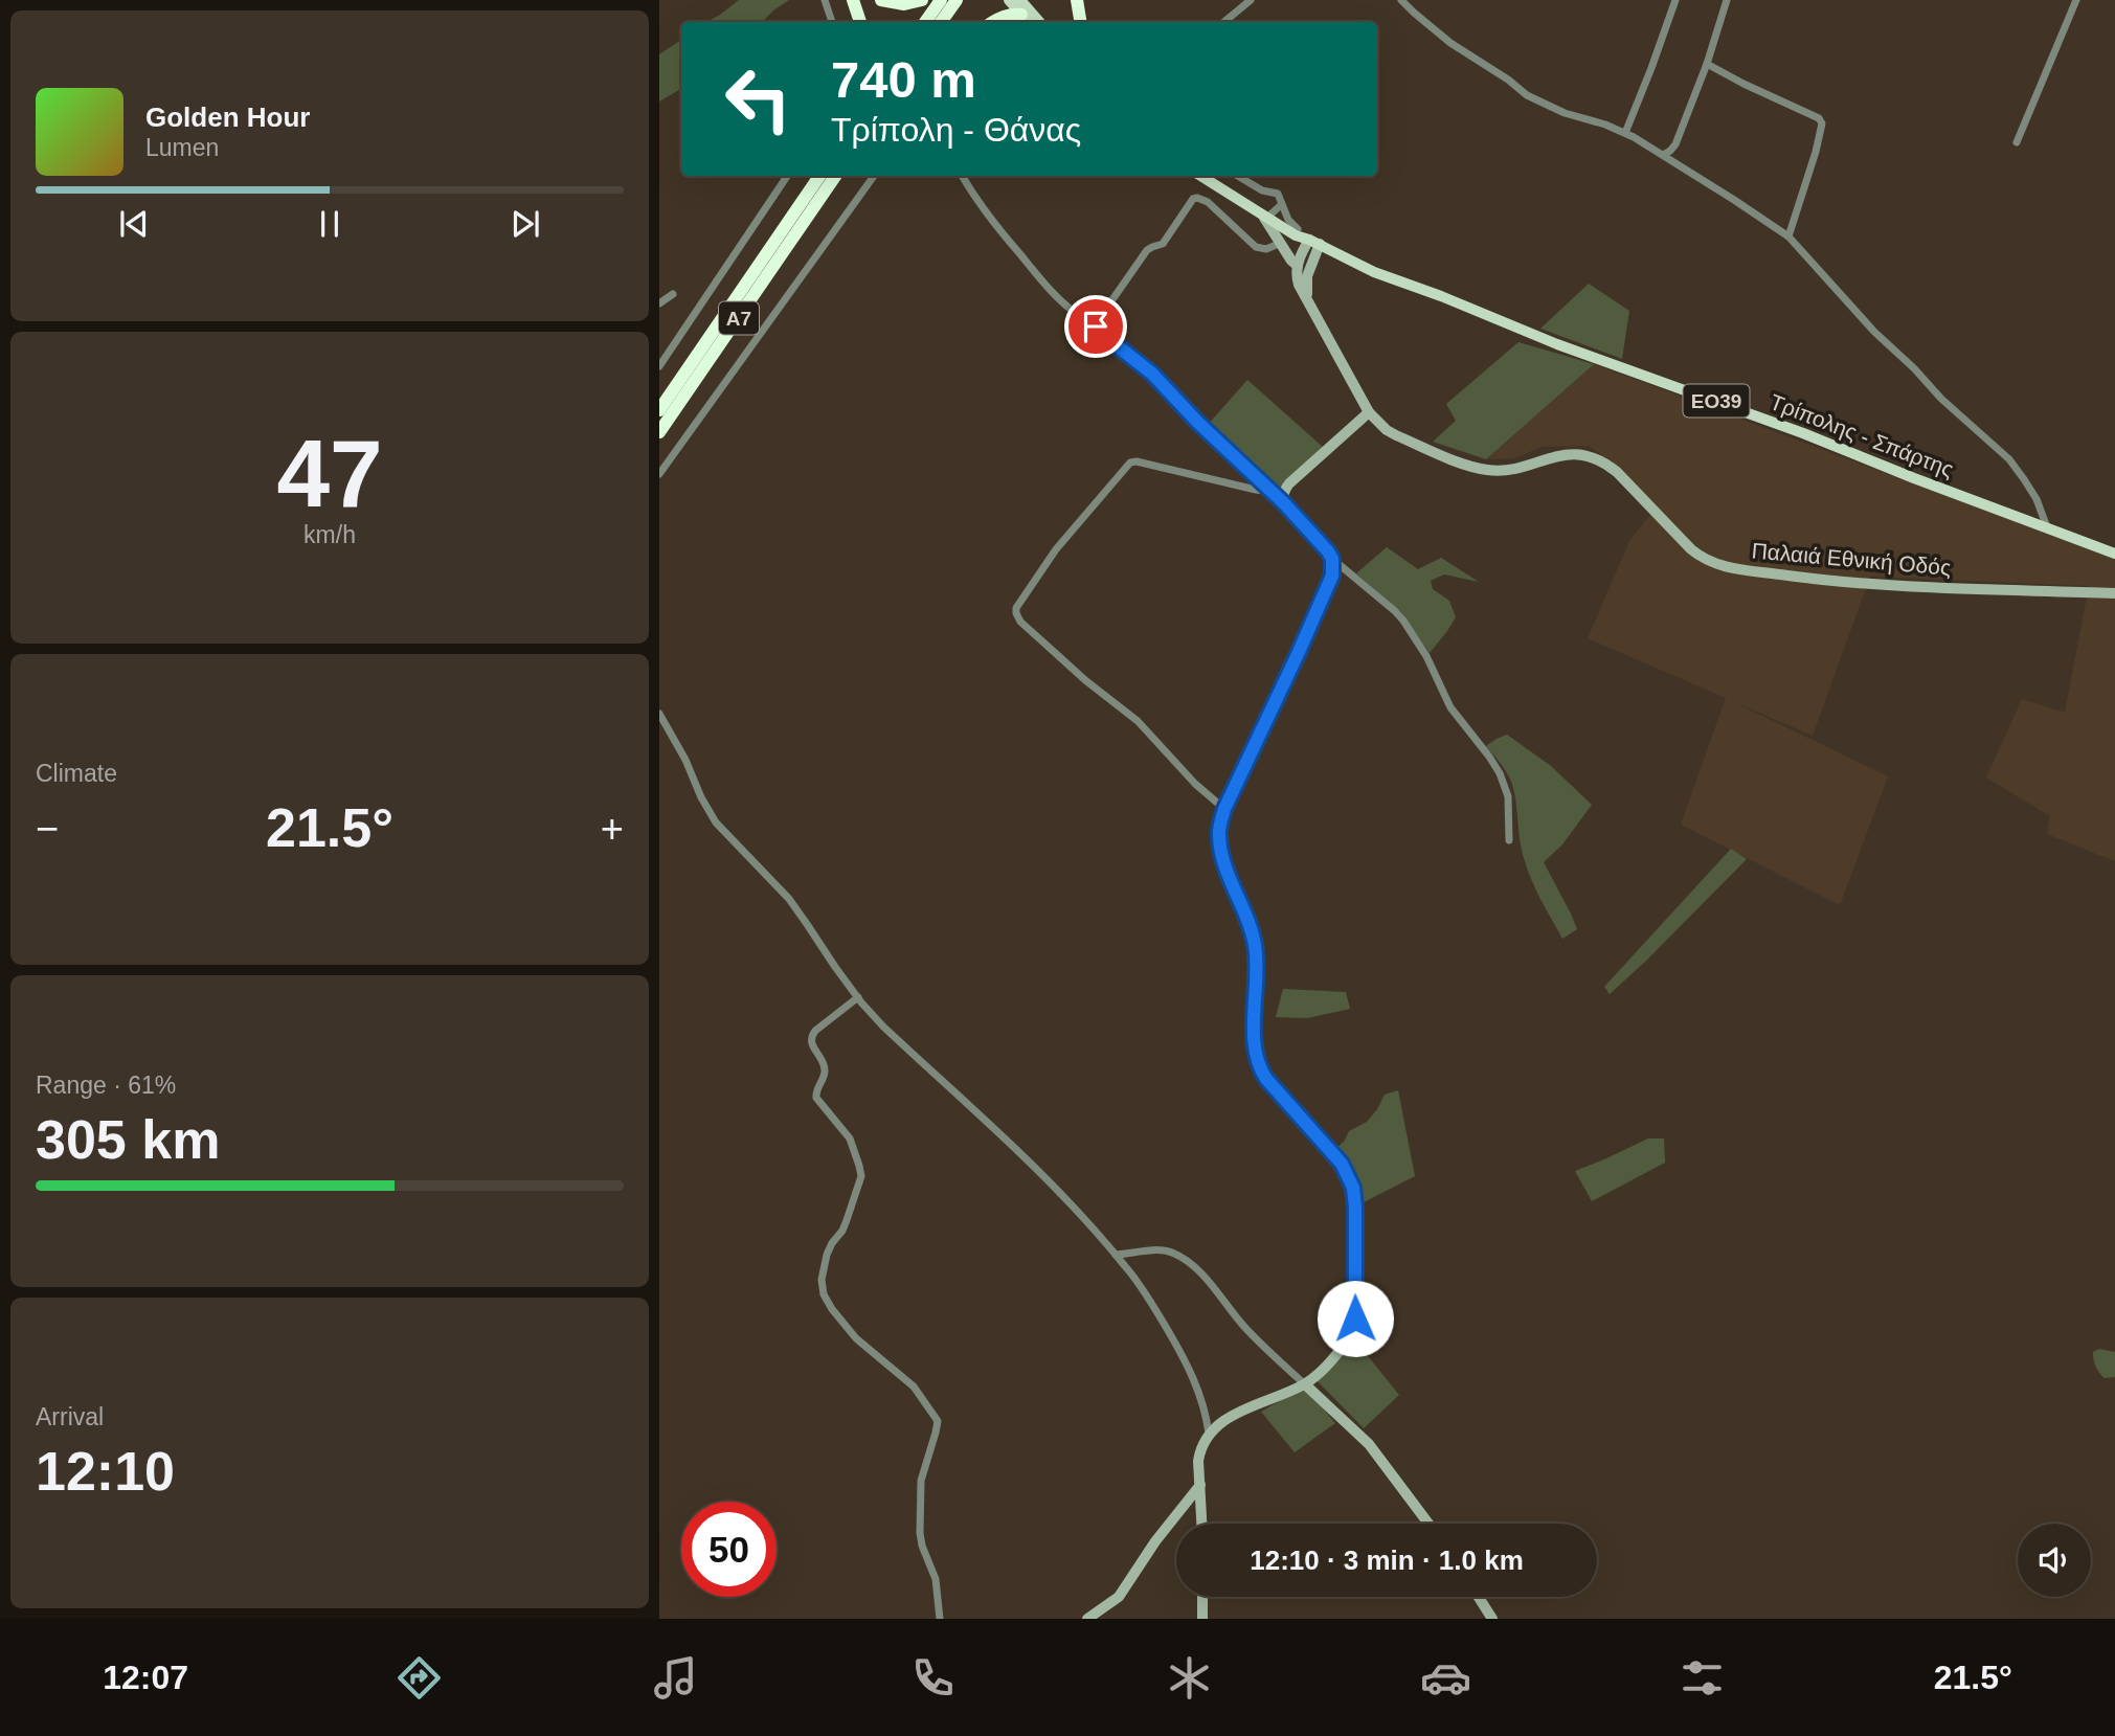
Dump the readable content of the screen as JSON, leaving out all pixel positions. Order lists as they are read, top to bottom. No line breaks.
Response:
{"streets":{"highway":["Α7"],"main road":["ΕΟ39","Τρίπολης - Σπάρτης","Παλαιά Εθνική Οδός"]},"crossings":[["Τρίπολης - Σπάρτης","Παλαιά Εθνική Οδός"]],"page":{"turn":["740 m","Τρίπολη - Θάνας"],"song":["Golden Hour","Lumen"],"tile":[["47","km/h"],"Climate",["Range · 61%","305 km"],["Arrival","12:10"]],"heat":["−","21.5°","+"],"limit":"50","trip":"12:10 · 3 min · 1.0 km","tabs":["12:07","21.5°"]}}
